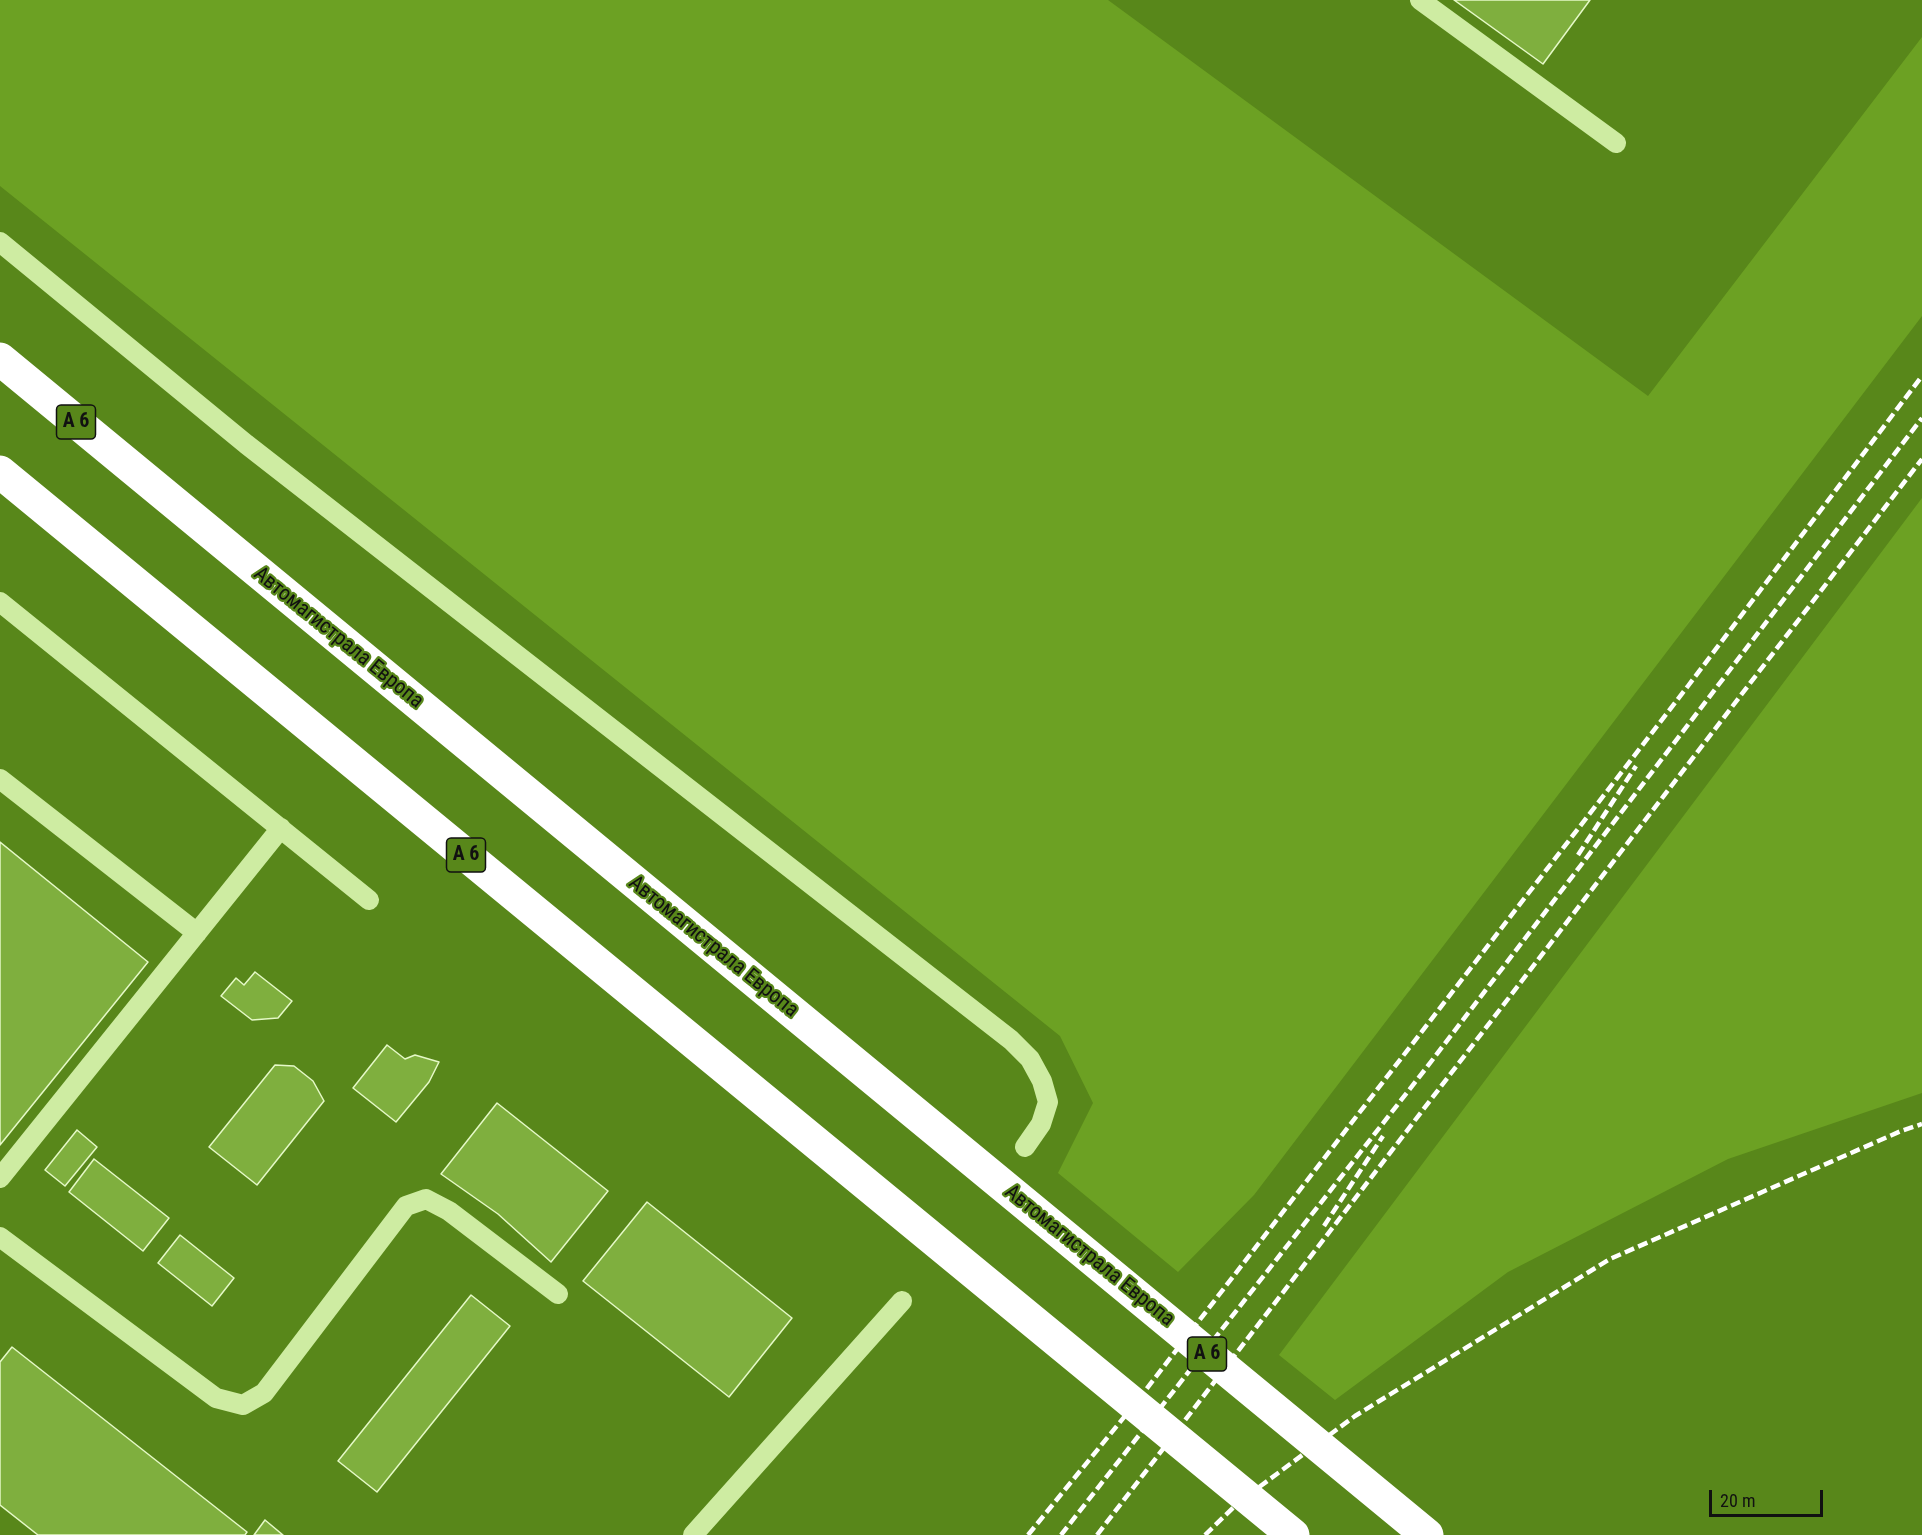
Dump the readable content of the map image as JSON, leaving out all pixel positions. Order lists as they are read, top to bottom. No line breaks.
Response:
{"streets":{"highway":["A 6","Автомагистрала Европа"]},"scale_bar":"20 m"}
